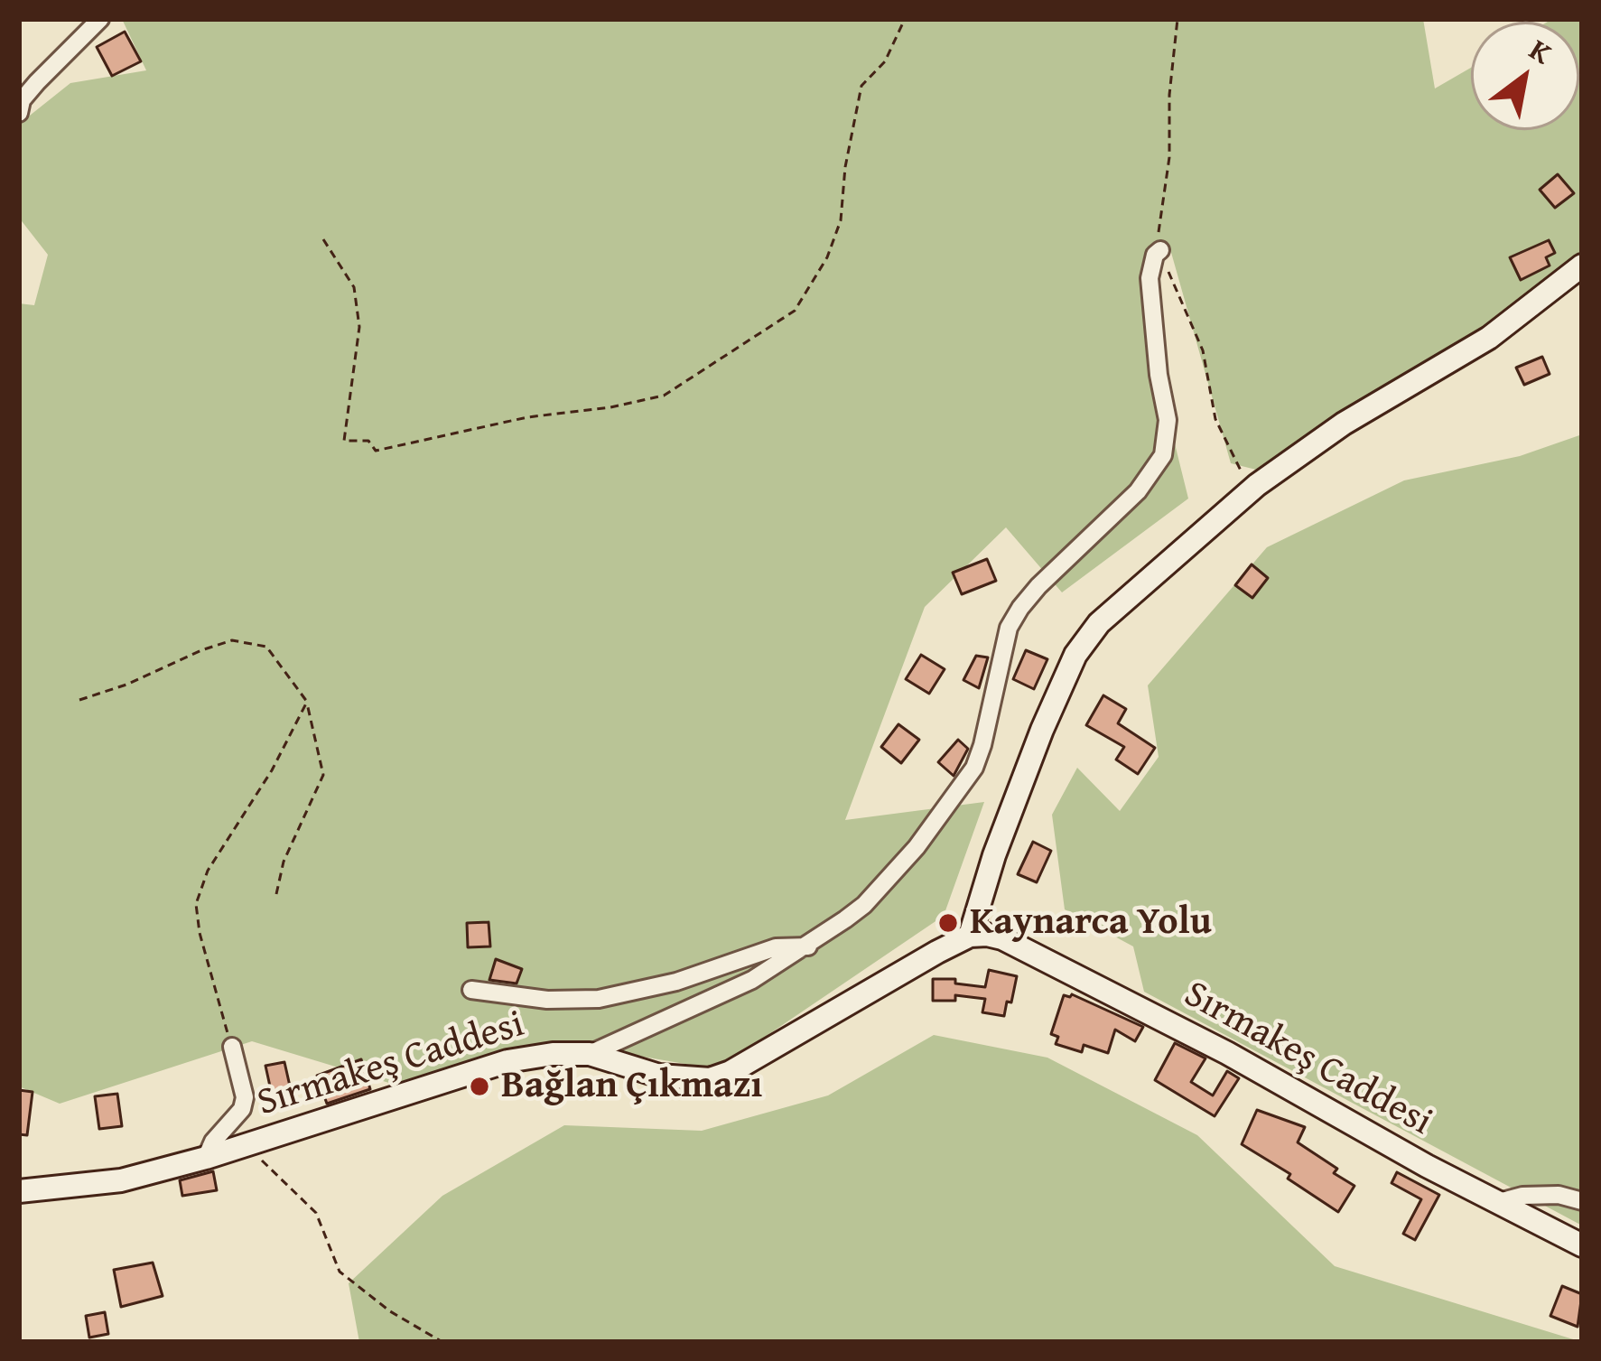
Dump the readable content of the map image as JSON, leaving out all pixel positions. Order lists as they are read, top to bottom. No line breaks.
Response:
{"streets":{"main road":["Sırmakeş Caddesi"]},"places":["Kaynarca Yolu","Bağlan Çıkmazı"],"north":"top right"}
